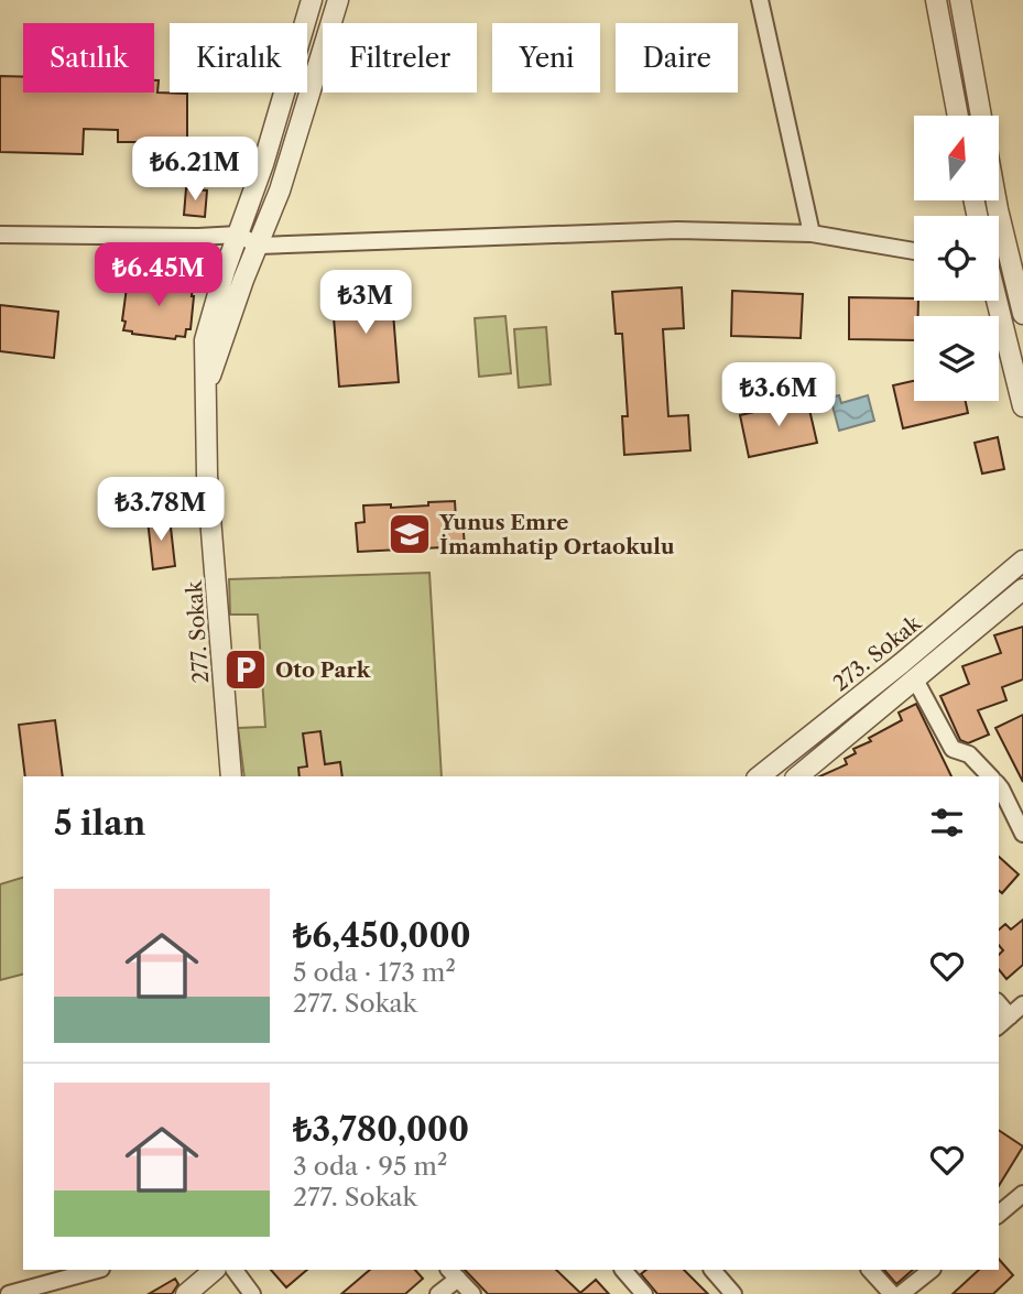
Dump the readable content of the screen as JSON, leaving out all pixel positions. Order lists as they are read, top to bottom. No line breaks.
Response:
{"streets":{"street":["277. Sokak","273. Sokak"]},"places":{"school or university":["Yunus Emre İmamhatip Ortaokulu"],"parking":["Oto Park"]},"north":"top","page":{"chip":["Satılık","Kiralık","Filtreler","Yeni","Daire"],"price":["₺6.21M","₺6.45M","₺3M","₺3.6M","₺3.78M"],"heading":"5 ilan","list":[{"name":"₺6,450,000","note":"5 oda · 173 m² · 277. Sokak"},{"name":"₺3,780,000","note":"3 oda · 95 m² · 277. Sokak"}]}}
